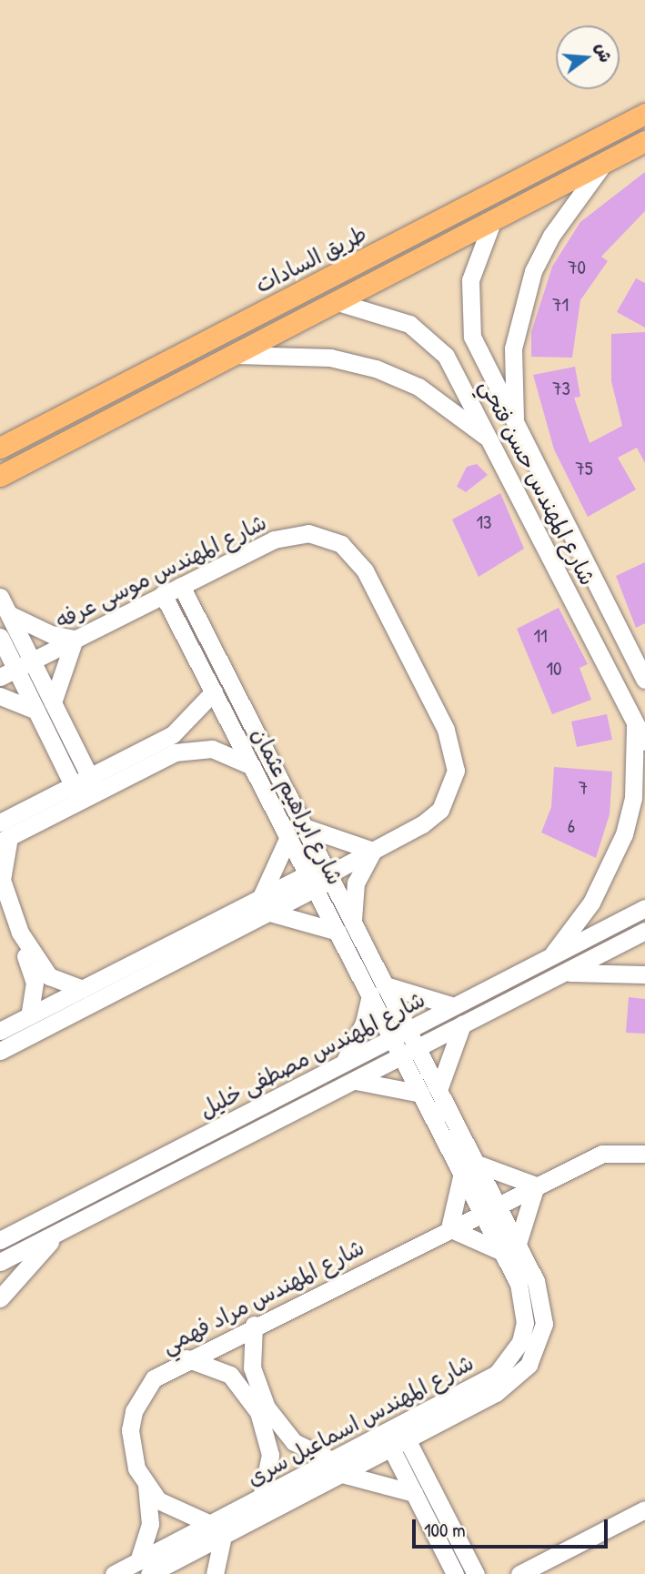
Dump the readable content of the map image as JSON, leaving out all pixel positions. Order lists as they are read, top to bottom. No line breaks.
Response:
{"streets":{"main road":["طريق السادات"],"street":["شارع المهندس حسن فتحي","شارع المهندس موسى عرفه","شارع ابراهيم عثمان","شارع المهندس مصطفى خليل","شارع المهندس مراد فهمي","شارع المهندس اسماعيل سرى"]},"crossings":[["شارع المهندس موسى عرفه","شارع ابراهيم عثمان"],["شارع ابراهيم عثمان","شارع المهندس مصطفى خليل"],["شارع ابراهيم عثمان","شارع المهندس اسماعيل سرى"],["شارع المهندس مصطفى خليل","شارع المهندس اسماعيل سرى"],["شارع المهندس مراد فهمي","شارع المهندس اسماعيل سرى"]],"house_numbers":["70","71","73","75","13","11","10","7","6"],"scale_bar":"100 m","north":"right"}
